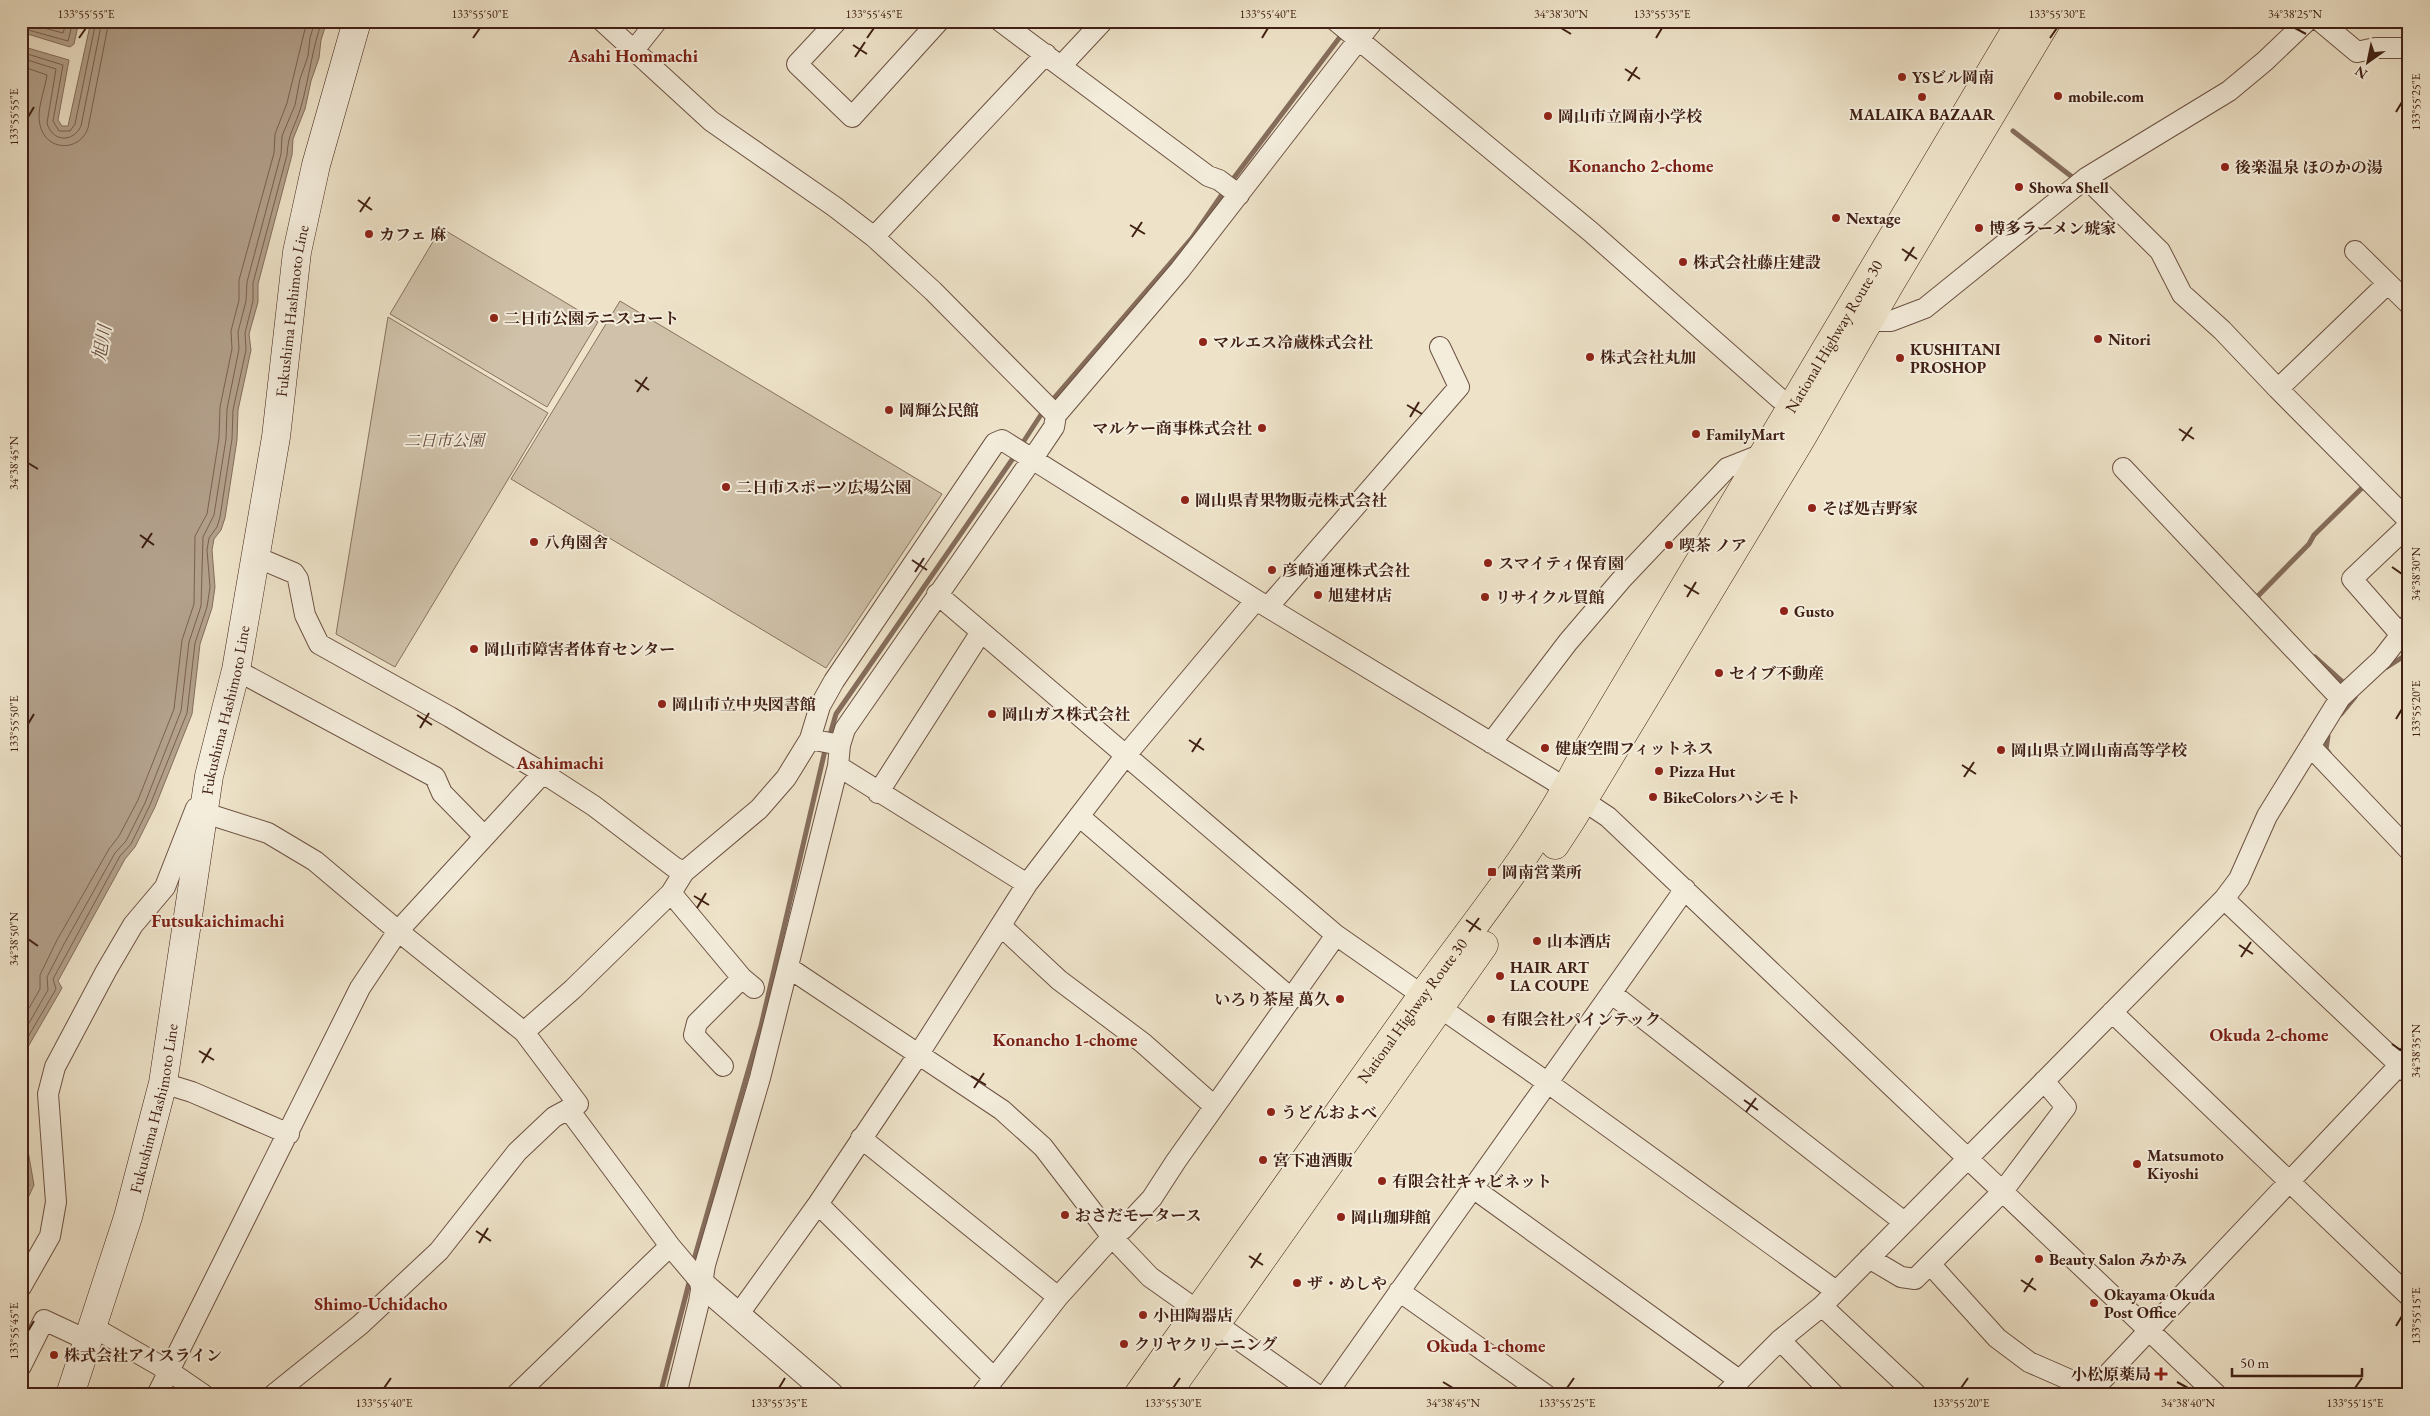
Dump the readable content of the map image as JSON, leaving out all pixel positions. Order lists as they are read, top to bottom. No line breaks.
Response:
{"streets":{"highway":["National Highway Route 30"],"main road":["Fukushima Hashimoto Line"]},"districts":["Asahi Hommachi","Konancho 2-chome","Asahimachi","Futsukaichimachi","Okuda 2-chome","Konancho 1-chome","Shimo-Uchidacho","Okuda 1-chome"],"water":["旭川"],"parks":["二日市公園"],"places":{"other":["YSビル岡南","mobile.com","MALAIKA BAZAAR","岡山市立岡南小学校","後楽温泉 ほのかの湯","Showa Shell","Nextage","博多ラーメン琥家","カフェ 麻","株式会社藤庄建設","二日市公園テニスコート","Nitori","マルエス冷蔵株式会社","株式会社丸加","KUSHITANI PROSHOP","岡輝公民館","マルケー商事株式会社","FamilyMart","二日市スポーツ広場公園","岡山県青果物販売株式会社","そば処吉野家","八角園舎","喫茶 ノア","スマイティ保育園","彦崎通運株式会社","旭建材店","リサイクル買館","Gusto","岡山市障害者体育センター","セイブ不動産","岡山市立中央図書館","岡山ガス株式会社","健康空間フィットネス","岡山県立岡山南高等学校","Pizza Hut","BikeColorsハシモト","山本酒店","HAIR ART LA COUPE","いろり茶屋 萬久","有限会社パインテック","うどんおよべ","宮下迪酒販","Matsumoto Kiyoshi","有限会社キャビネット","おさだモータース","岡山珈琲館","Beauty Salon みかみ","ザ・めしや","Okayama Okuda Post Office","小田陶器店","クリヤクリーニング","株式会社アイスライン"],"transit":["岡南営業所"],"health":["小松原薬局"]},"scale_bar":"50 m","north":"bottom left","coordinates":["133°55'55\"E","133°55'50\"E","133°55'45\"E","133°55'40\"E","34°38'30\"N","133°55'35\"E","133°55'30\"E","34°38'25\"N","133°55'25\"E","34°38'45\"N","133°55'20\"E","34°38'50\"N","34°38'35\"N","133°55'15\"E","34°38'40\"N"]}
